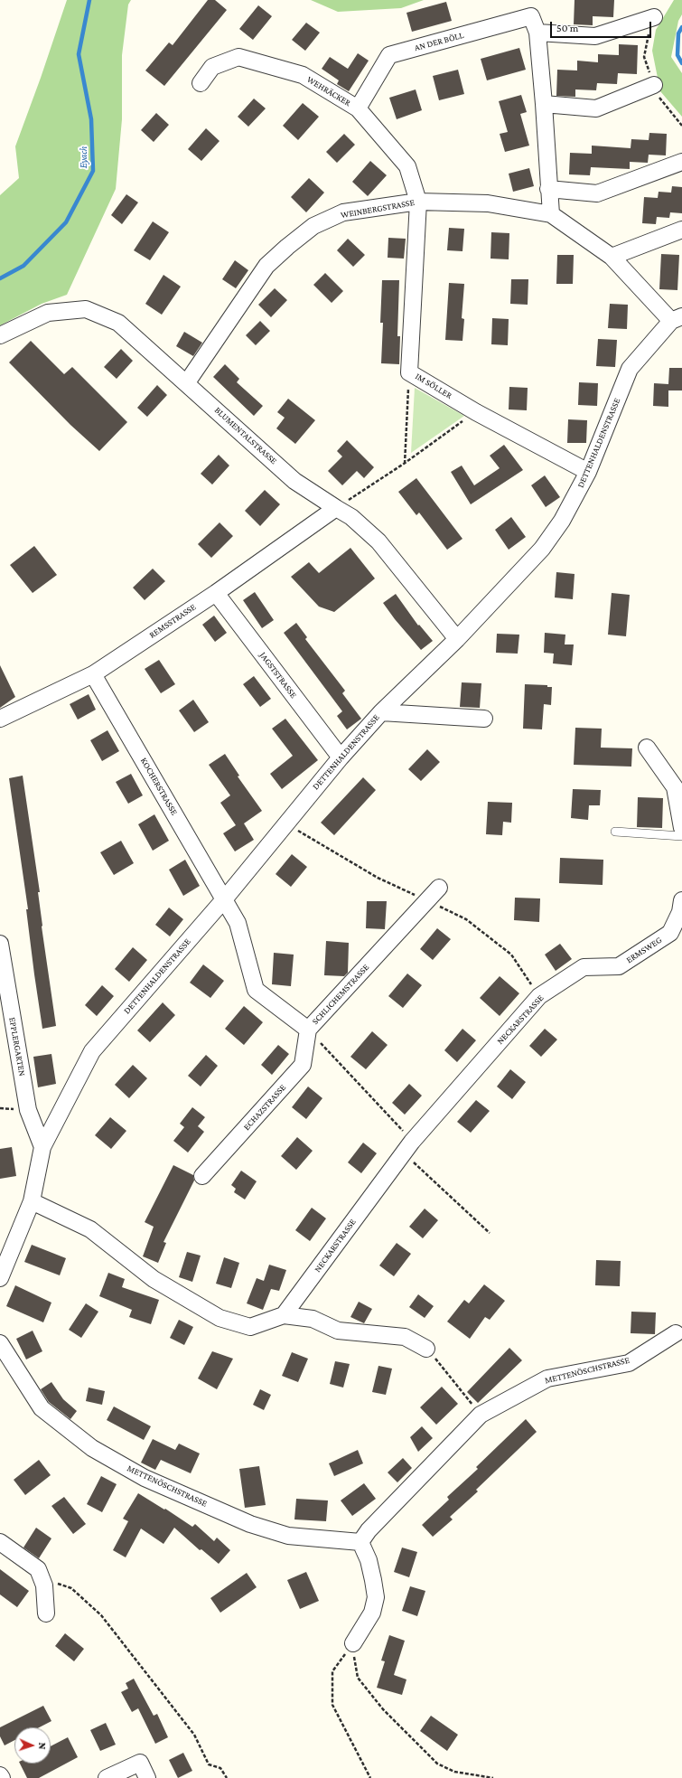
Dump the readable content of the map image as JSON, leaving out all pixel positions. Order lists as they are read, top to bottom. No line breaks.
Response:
{"streets":{"street":["AN DER BÖLL","WEHRÄCKER","WEINBERGSTRASSE","IM SÖLLER","BLUMENTALSTRASSE","DETTENHALDENSTRASSE","REMSSTRASSE","JAGSTSTRASSE","KOCHERSTRASSE","ERMSWEG","SCHLICHEMSTRASSE","NECKARSTRASSE","EPPLERGARTEN","ECHAZSTRASSE","METTENÖSCHSTRASSE"]},"crossings":[["AN DER BÖLL","WEHRÄCKER"],["AN DER BÖLL","WEINBERGSTRASSE"],["WEHRÄCKER","WEINBERGSTRASSE"],["WEHRÄCKER","IM SÖLLER"],["WEINBERGSTRASSE","IM SÖLLER"],["WEINBERGSTRASSE","BLUMENTALSTRASSE"],["WEINBERGSTRASSE","DETTENHALDENSTRASSE"],["IM SÖLLER","DETTENHALDENSTRASSE"],["BLUMENTALSTRASSE","DETTENHALDENSTRASSE"],["BLUMENTALSTRASSE","REMSSTRASSE"],["DETTENHALDENSTRASSE","JAGSTSTRASSE"],["DETTENHALDENSTRASSE","KOCHERSTRASSE"],["DETTENHALDENSTRASSE","SCHLICHEMSTRASSE"],["DETTENHALDENSTRASSE","EPPLERGARTEN"],["REMSSTRASSE","JAGSTSTRASSE"],["REMSSTRASSE","KOCHERSTRASSE"],["KOCHERSTRASSE","SCHLICHEMSTRASSE"],["ERMSWEG","NECKARSTRASSE"],["SCHLICHEMSTRASSE","ECHAZSTRASSE"]],"water":["Eyach"],"scale_bar":"50 m","north":"right"}
